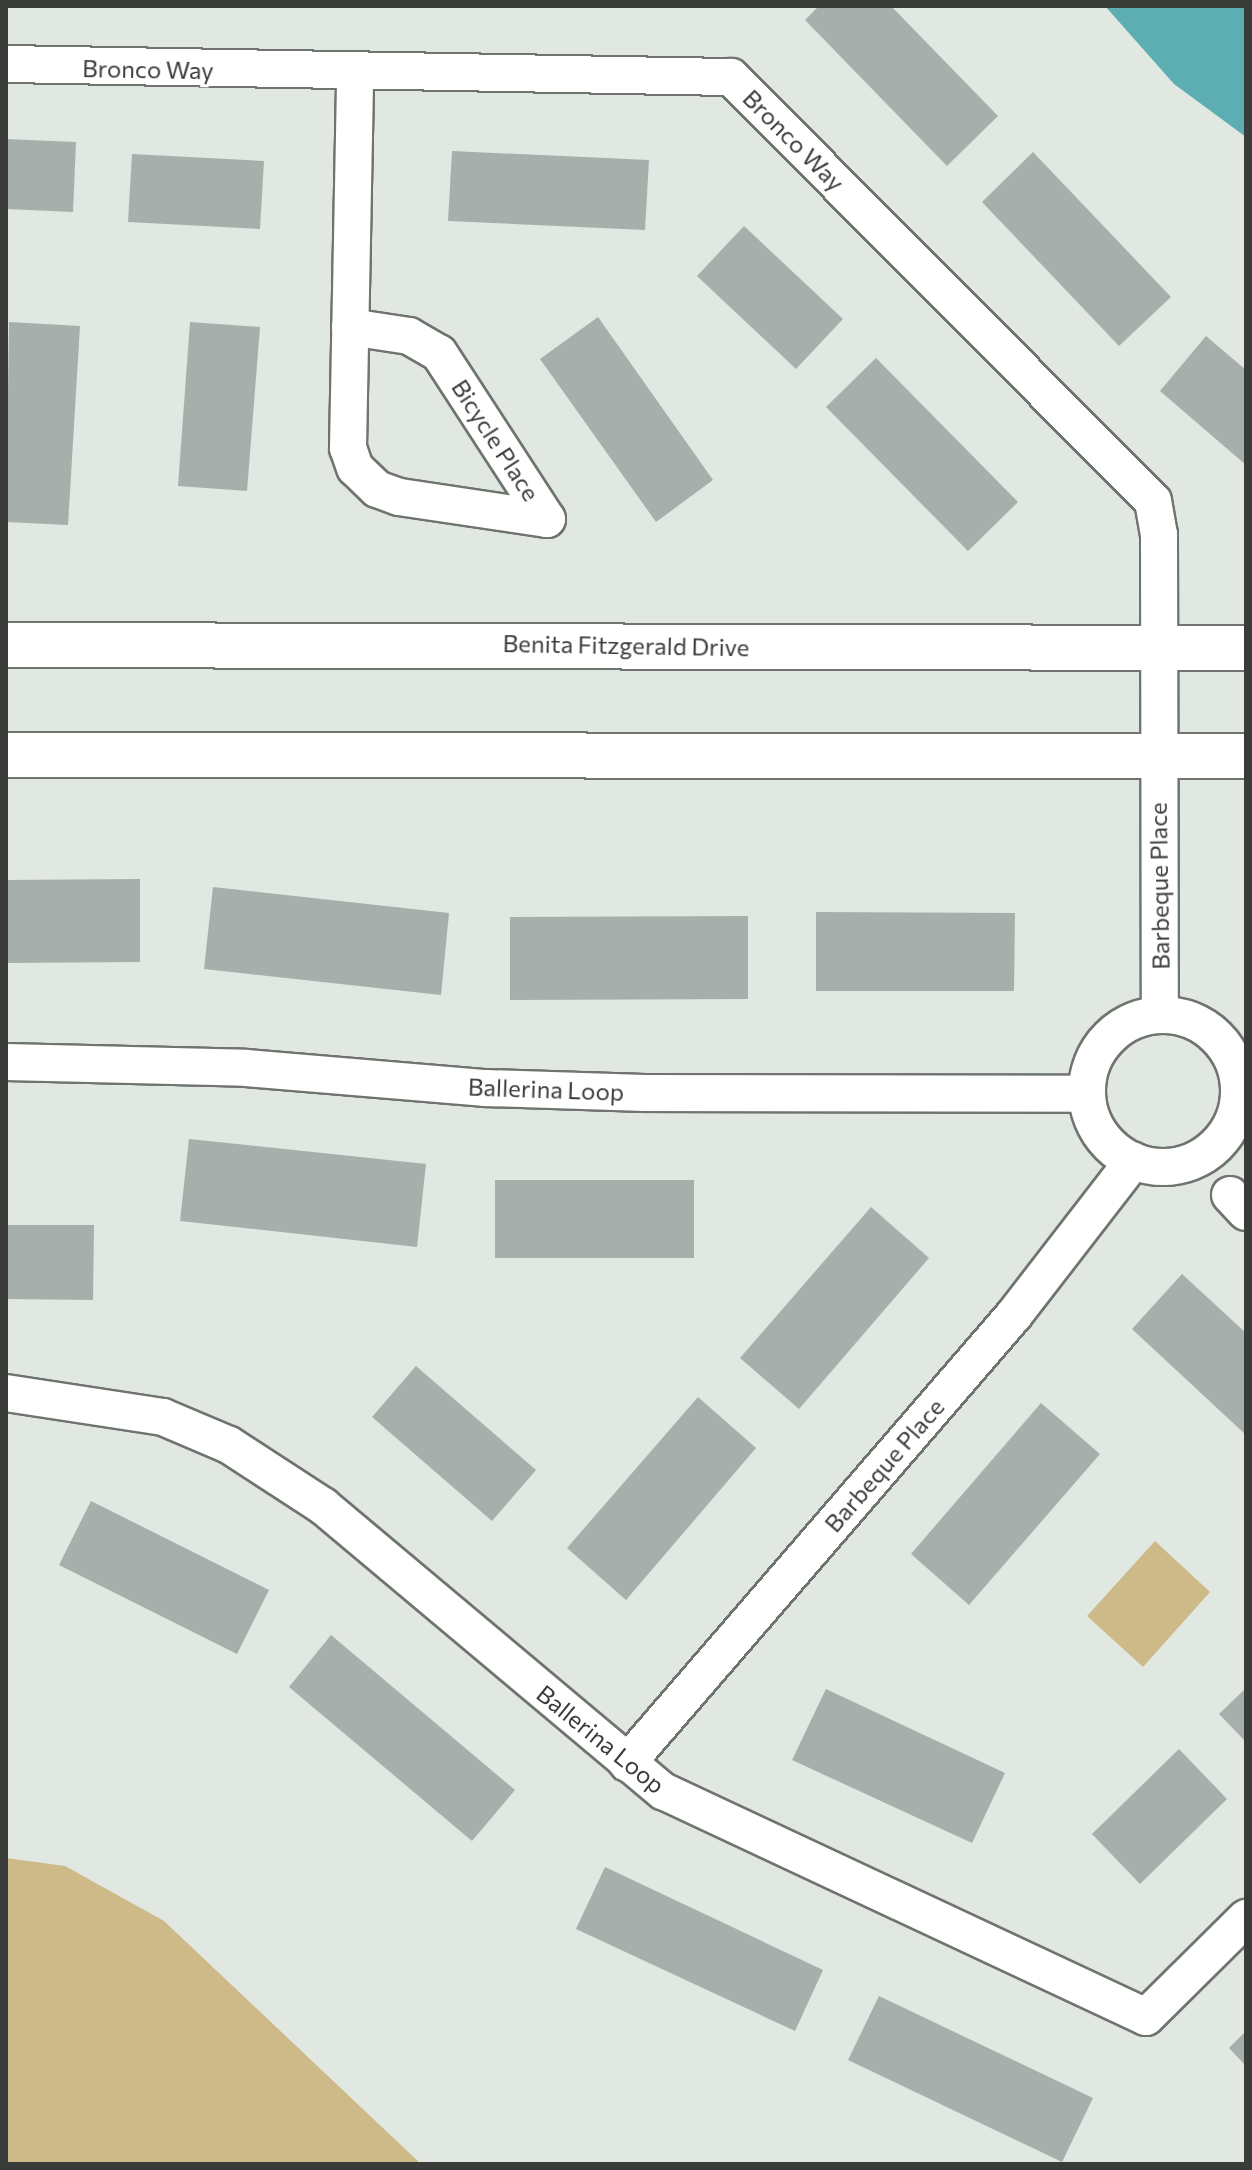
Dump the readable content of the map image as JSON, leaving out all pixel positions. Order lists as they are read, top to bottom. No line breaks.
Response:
{"streets":{"main road":["Benita Fitzgerald Drive"],"street":["Bronco Way","Bicycle Place","Barbeque Place","Ballerina Loop"]},"crossings":[["Bronco Way","Bicycle Place"],["Bronco Way","Benita Fitzgerald Drive"],["Bronco Way","Barbeque Place"],["Barbeque Place","Ballerina Loop"]]}
